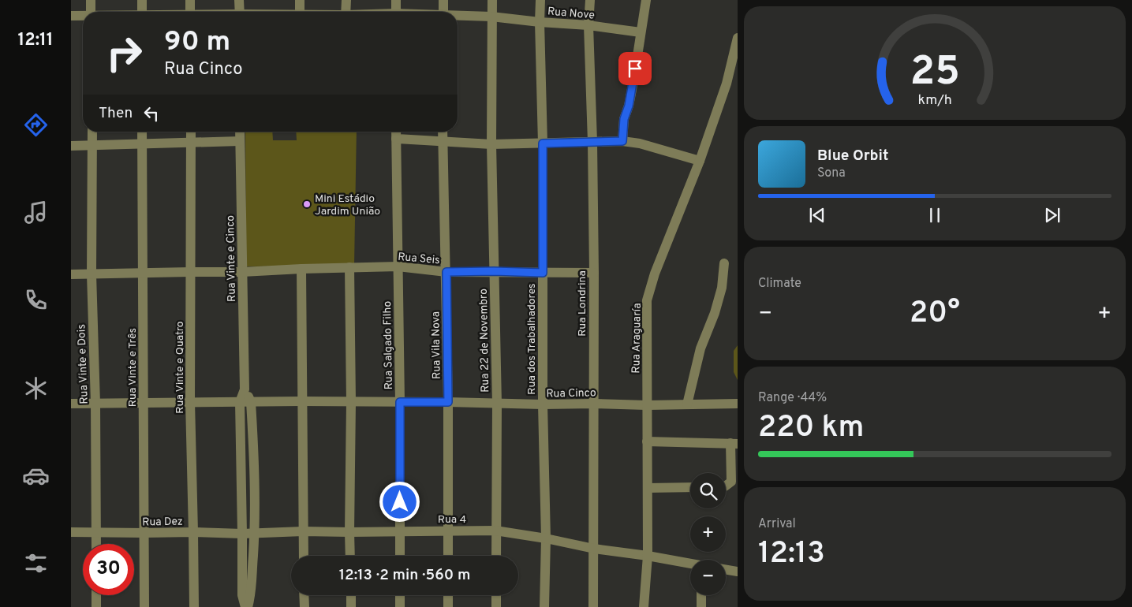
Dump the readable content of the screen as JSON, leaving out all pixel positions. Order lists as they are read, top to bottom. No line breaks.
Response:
{"streets":{"street":["Rua Nove","Rua Seis","Rua Vinte e Cinco","Rua Londrina","Rua Araguaría","Rua dos Trabalhadores","Rua 22 de Novembro","Rua Salgado Filho","Rua Vila Nova","Rua Vinte e Dois","Rua Vinte e Três","Rua Vinte e Quatro","Rua Cinco","Rua 4","Rua Dez"]},"crossings":[["Rua Nove","Rua Londrina"],["Rua Nove","Rua dos Trabalhadores"],["Rua Nove","Rua 22 de Novembro"],["Rua Seis","Rua Vinte e Cinco"],["Rua Seis","Rua Londrina"],["Rua Seis","Rua dos Trabalhadores"],["Rua Seis","Rua 22 de Novembro"],["Rua Seis","Rua Salgado Filho"],["Rua Seis","Rua Vila Nova"],["Rua Seis","Rua Vinte e Dois"],["Rua Seis","Rua Vinte e Três"],["Rua Seis","Rua Vinte e Quatro"],["Rua Vinte e Cinco","Rua Cinco"],["Rua Vinte e Cinco","Rua 4"],["Rua Vinte e Cinco","Rua Dez"],["Rua Londrina","Rua Cinco"],["Rua Londrina","Rua 4"],["Rua Araguaría","Rua Cinco"],["Rua Araguaría","Rua 4"],["Rua dos Trabalhadores","Rua Cinco"],["Rua dos Trabalhadores","Rua 4"],["Rua 22 de Novembro","Rua Cinco"],["Rua 22 de Novembro","Rua 4"],["Rua Salgado Filho","Rua Cinco"],["Rua Salgado Filho","Rua 4"],["Rua Vila Nova","Rua Cinco"],["Rua Vila Nova","Rua 4"],["Rua Vinte e Dois","Rua Cinco"],["Rua Vinte e Dois","Rua Dez"],["Rua Vinte e Três","Rua Cinco"],["Rua Vinte e Três","Rua Dez"],["Rua Vinte e Quatro","Rua Cinco"],["Rua Vinte e Quatro","Rua Dez"],["Rua 4","Rua Dez"]],"places":["Mini Estádio Jardim União"],"page":{"tabs":"12:11","turn":["90 m","Rua Cinco"],"then":"Then","song":["Blue Orbit","Sona"],"tile":["Climate",["Range · 44%","220 km"],["Arrival","12:13"]],"heat":["−","20°","+"],"map_buttons":["+","−"],"limit":"30","trip":"12:13 · 2 min · 560 m","gauge":["25","km/h"]}}
